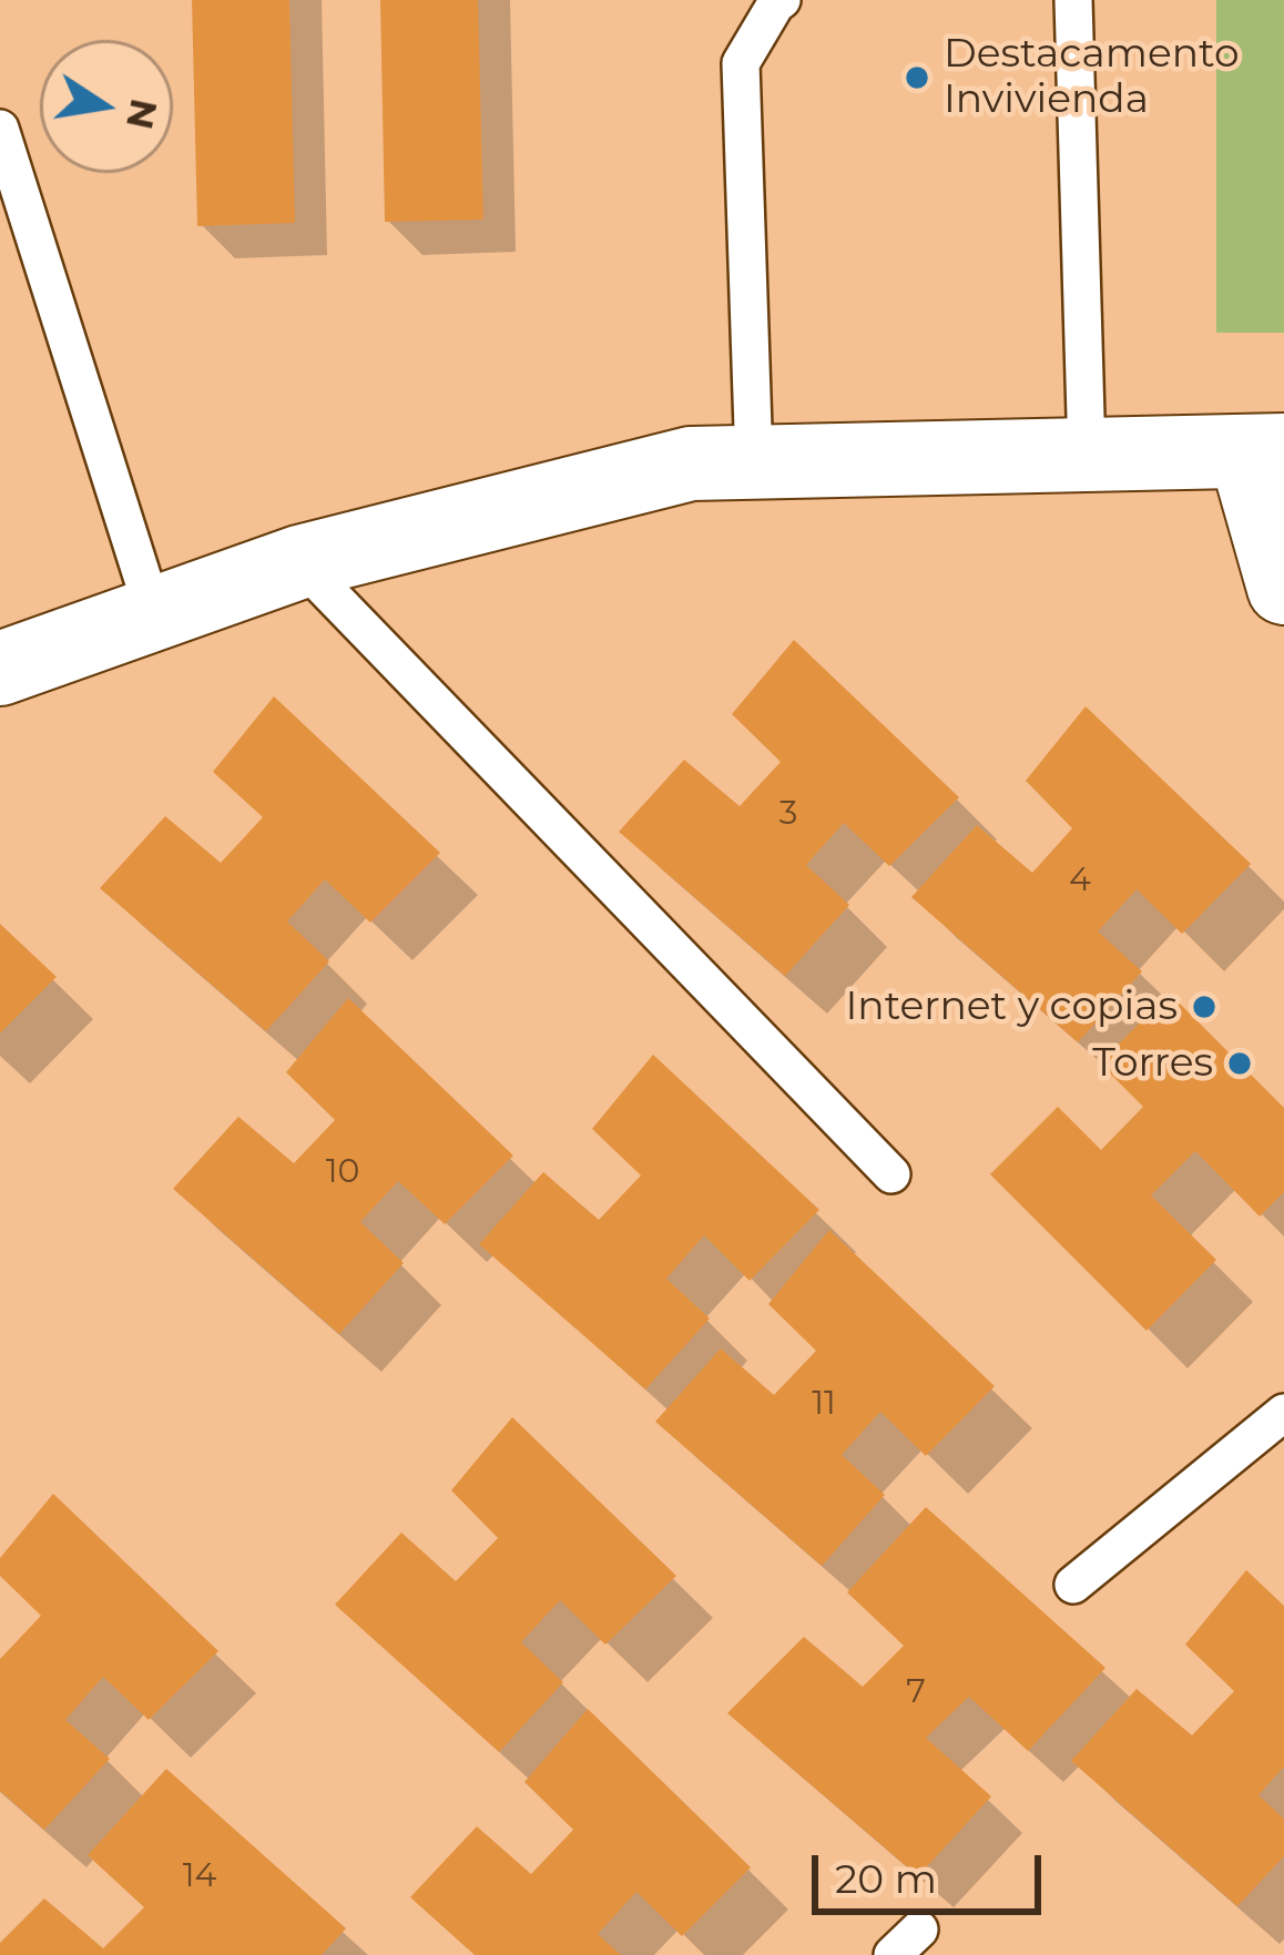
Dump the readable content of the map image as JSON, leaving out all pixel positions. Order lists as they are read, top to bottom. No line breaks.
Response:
{"places":["Destacamento Invivienda","Internet y copias","Torres"],"house_numbers":["3","4","10","11","7","14"],"scale_bar":"20 m","north":"right"}
